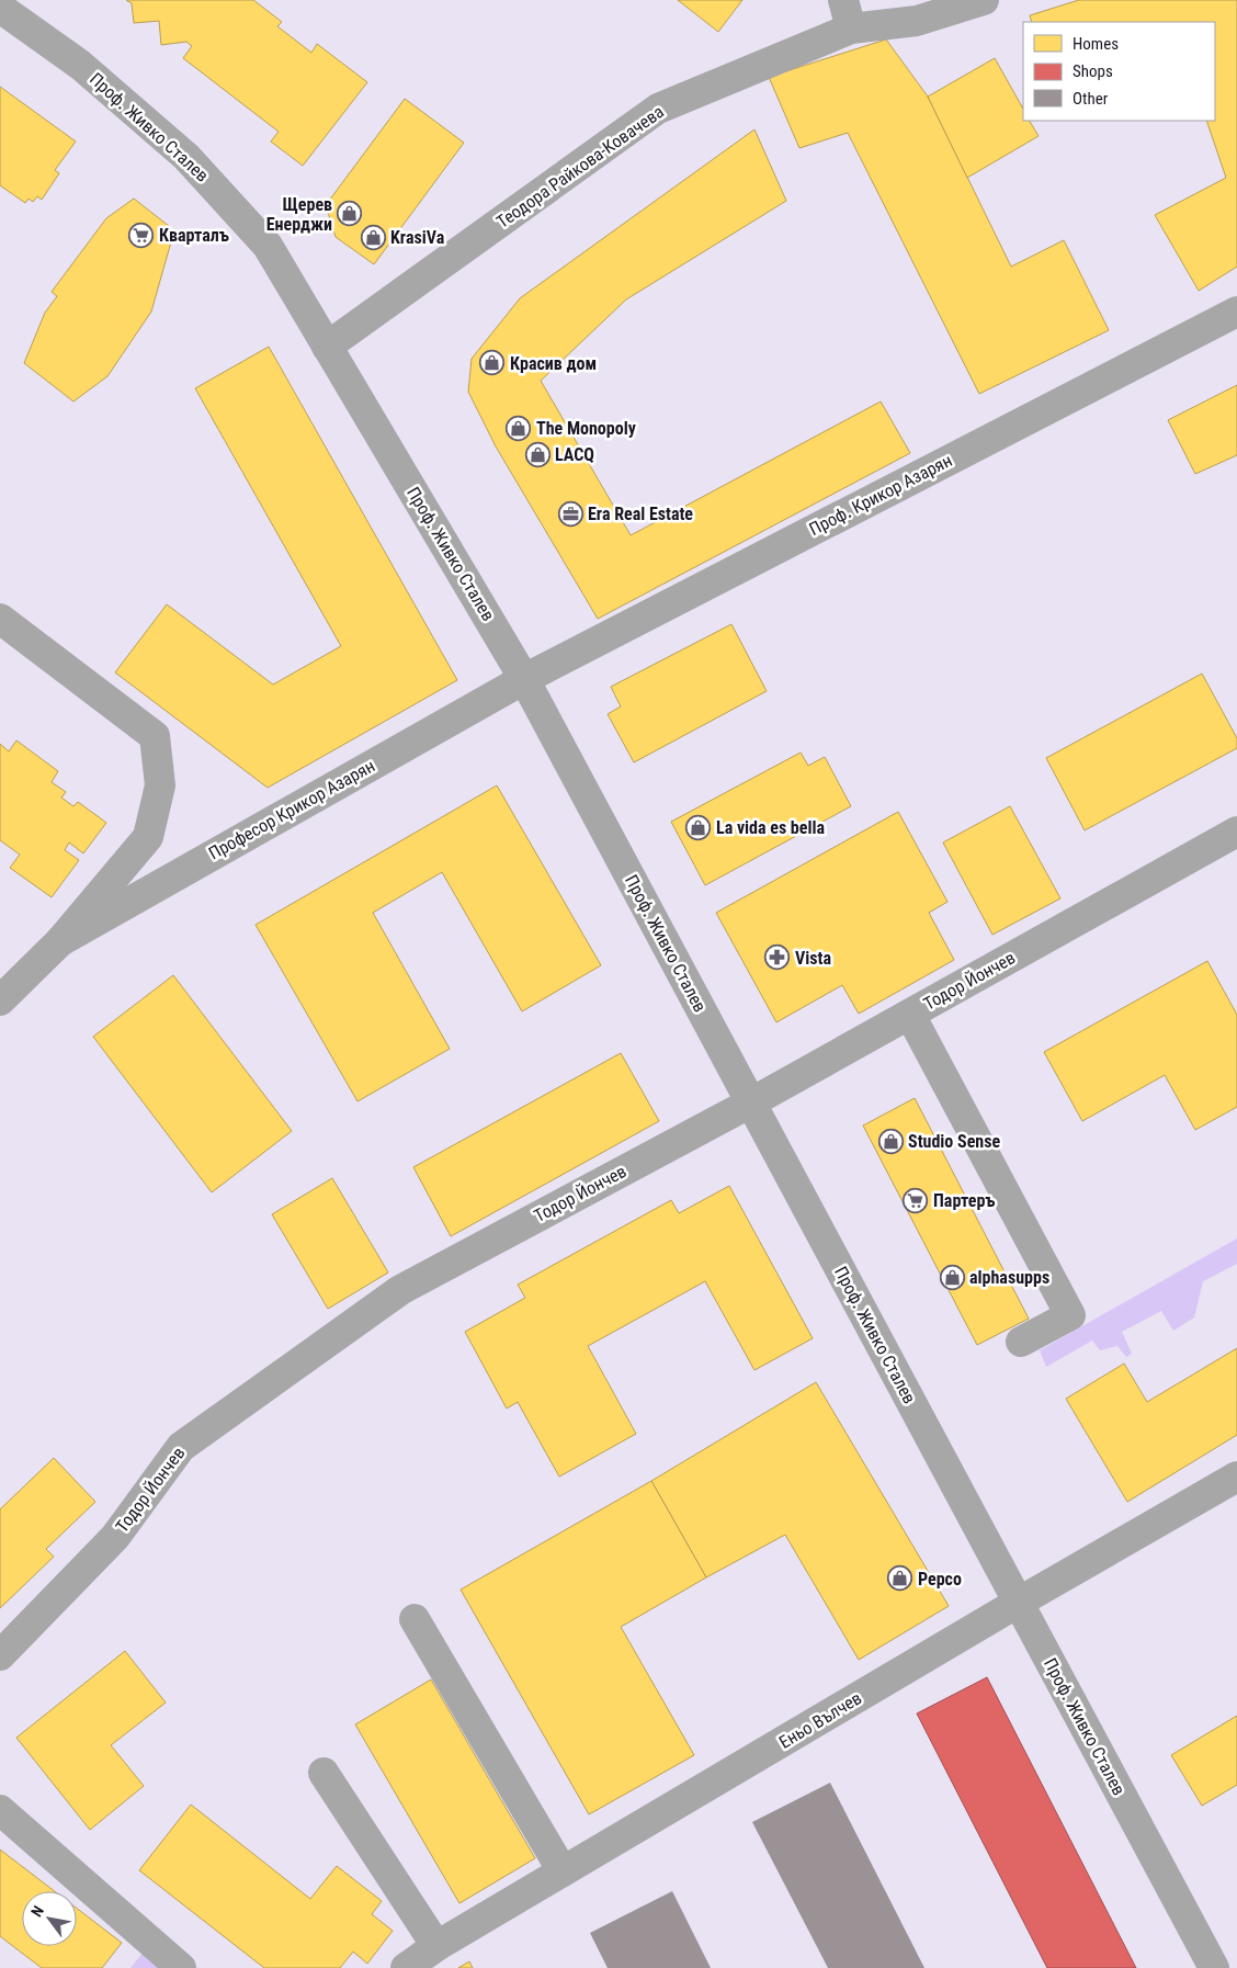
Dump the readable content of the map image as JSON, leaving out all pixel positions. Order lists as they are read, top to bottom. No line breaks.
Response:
{"streets":{"street":["Проф. Живко Сталев","Теодора Райкова-Ковачева","Проф. Крикор Азарян","Професор Крикор Азарян","Тодор Йончев","Еньо Вълчев"]},"crossings":[["Проф. Живко Сталев","Теодора Райкова-Ковачева"],["Проф. Живко Сталев","Проф. Крикор Азарян"],["Проф. Живко Сталев","Професор Крикор Азарян"],["Проф. Живко Сталев","Тодор Йончев"],["Проф. Живко Сталев","Еньо Вълчев"],["Проф. Крикор Азарян","Професор Крикор Азарян"]],"places":{"shop":["Щерев Енерджи","KrasiVa","Красив дом","The Monopoly","LACQ","La vida es bella","Studio Sense","alphasupps","Pepco"],"supermarket":["Кварталъ","Партеръ"],"office":["Era Real Estate"],"pharmacy":["Vista"]},"legend":["Homes","Shops","Other"],"north":"top left"}
